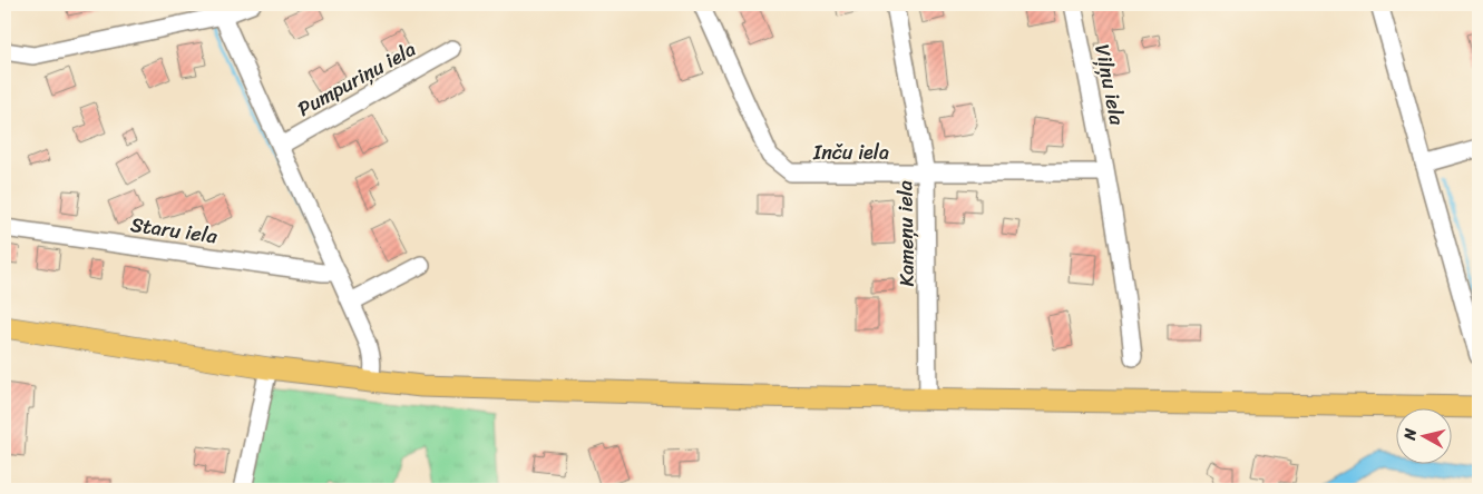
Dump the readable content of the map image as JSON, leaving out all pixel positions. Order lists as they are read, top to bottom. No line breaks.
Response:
{"streets":{"street":["Pumpuriņu iela","Viļņu iela","Inču iela","Staru iela","Kameņu iela"]},"crossings":[["Viļņu iela","Inču iela"],["Inču iela","Kameņu iela"]],"north":"left"}
